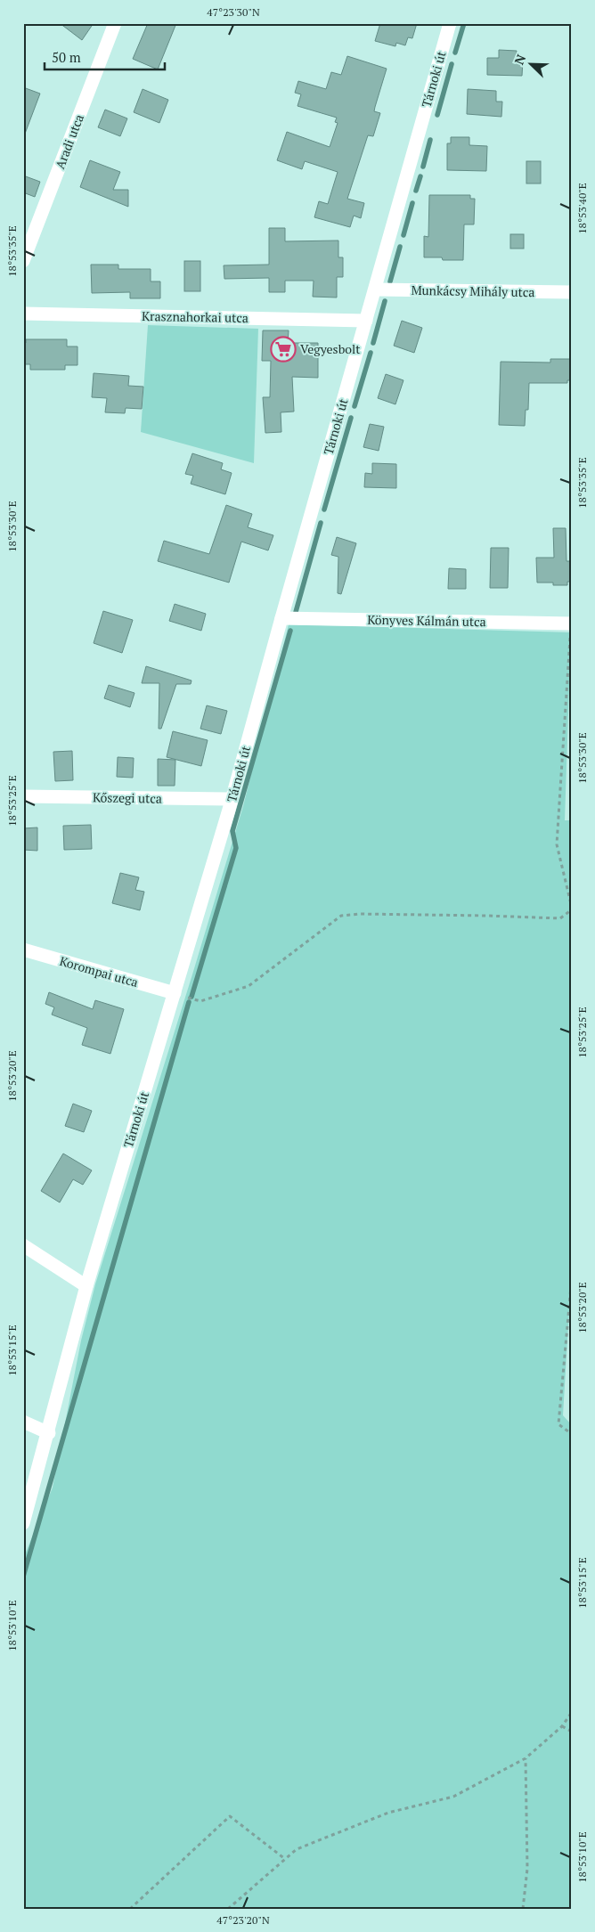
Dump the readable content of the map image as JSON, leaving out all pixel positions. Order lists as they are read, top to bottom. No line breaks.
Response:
{"streets":{"street":["Tárnoki út","Aradi utca","Munkácsy Mihály utca","Krasznahorkai utca","Könyves Kálmán utca","Kőszegi utca","Korompai utca"]},"crossings":[["Tárnoki út","Munkácsy Mihály utca"],["Tárnoki út","Krasznahorkai utca"],["Tárnoki út","Könyves Kálmán utca"],["Tárnoki út","Kőszegi utca"],["Tárnoki út","Korompai utca"]],"places":{"supermarket":["Vegyesbolt"]},"scale_bar":"50 m","north":"top left","coordinates":["47°23'30\"N","18°53'40\"E","18°53'35\"E","18°53'30\"E","18°53'25\"E","18°53'20\"E","18°53'15\"E","18°53'10\"E","47°23'20\"N"]}
